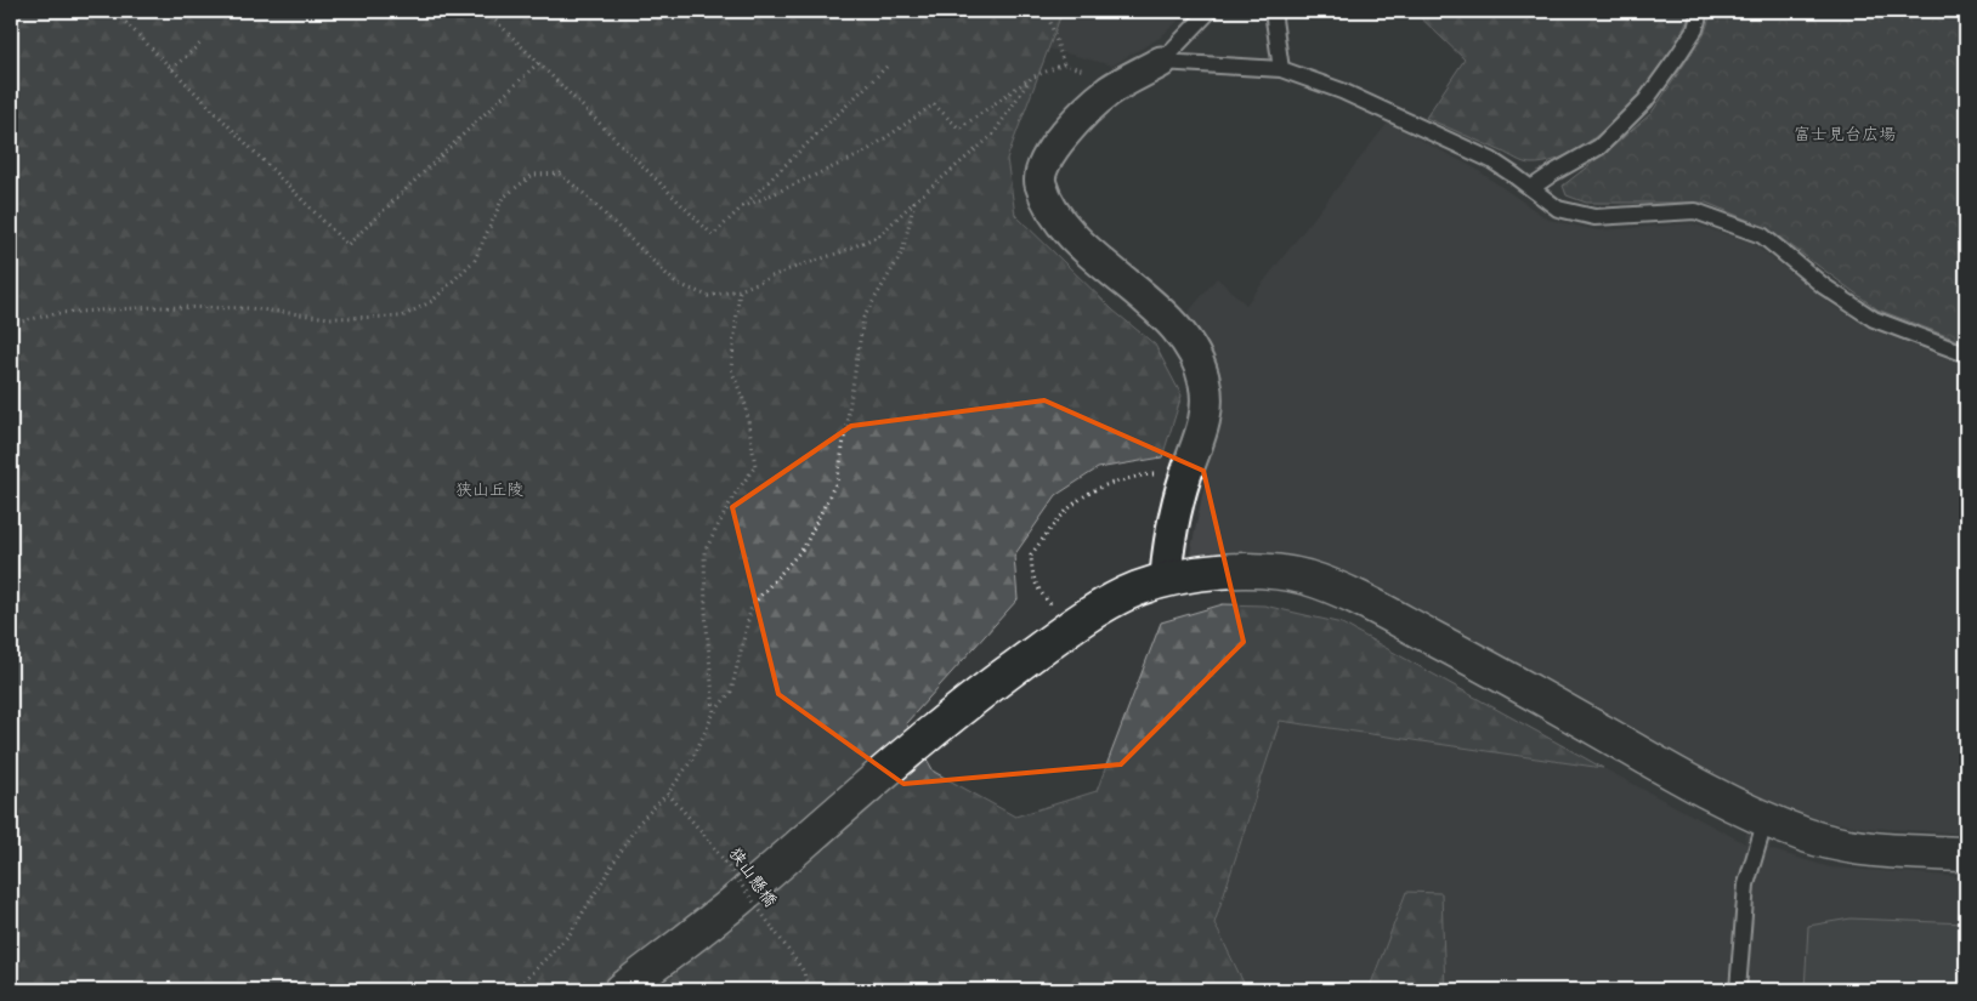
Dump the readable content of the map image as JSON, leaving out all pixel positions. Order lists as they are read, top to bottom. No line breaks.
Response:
{"streets":{"path":["狭山懸橋"]},"parks":["富士見台広場","狭山丘陵"]}
